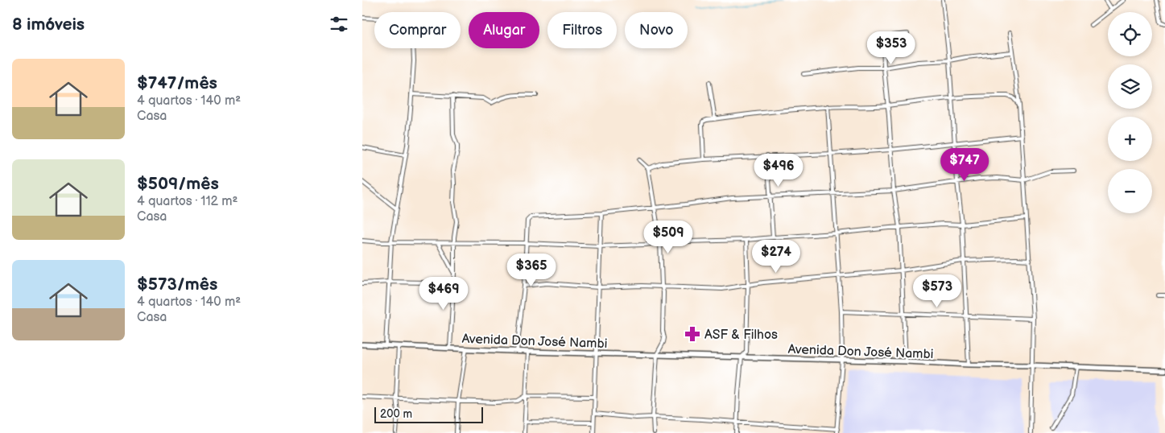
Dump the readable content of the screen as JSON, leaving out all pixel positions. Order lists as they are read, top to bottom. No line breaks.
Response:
{"streets":{"street":["Avenida Don José Nambi"]},"places":{"pharmacy":["ASF & Filhos"]},"scale_bar":"200 m","page":{"heading":"8 imóveis","map_buttons":["+","−"],"chip":["Comprar","Alugar","Filtros","Novo"],"price":["$353","$747","$496","$509","$274","$365","$573","$469"],"list":[{"name":"$747/mês","note":"4 quartos · 140 m² · Casa"},{"name":"$509/mês","note":"4 quartos · 112 m² · Casa"},{"name":"$573/mês","note":"4 quartos · 140 m² · Casa"}],"scale":"200 m"}}
